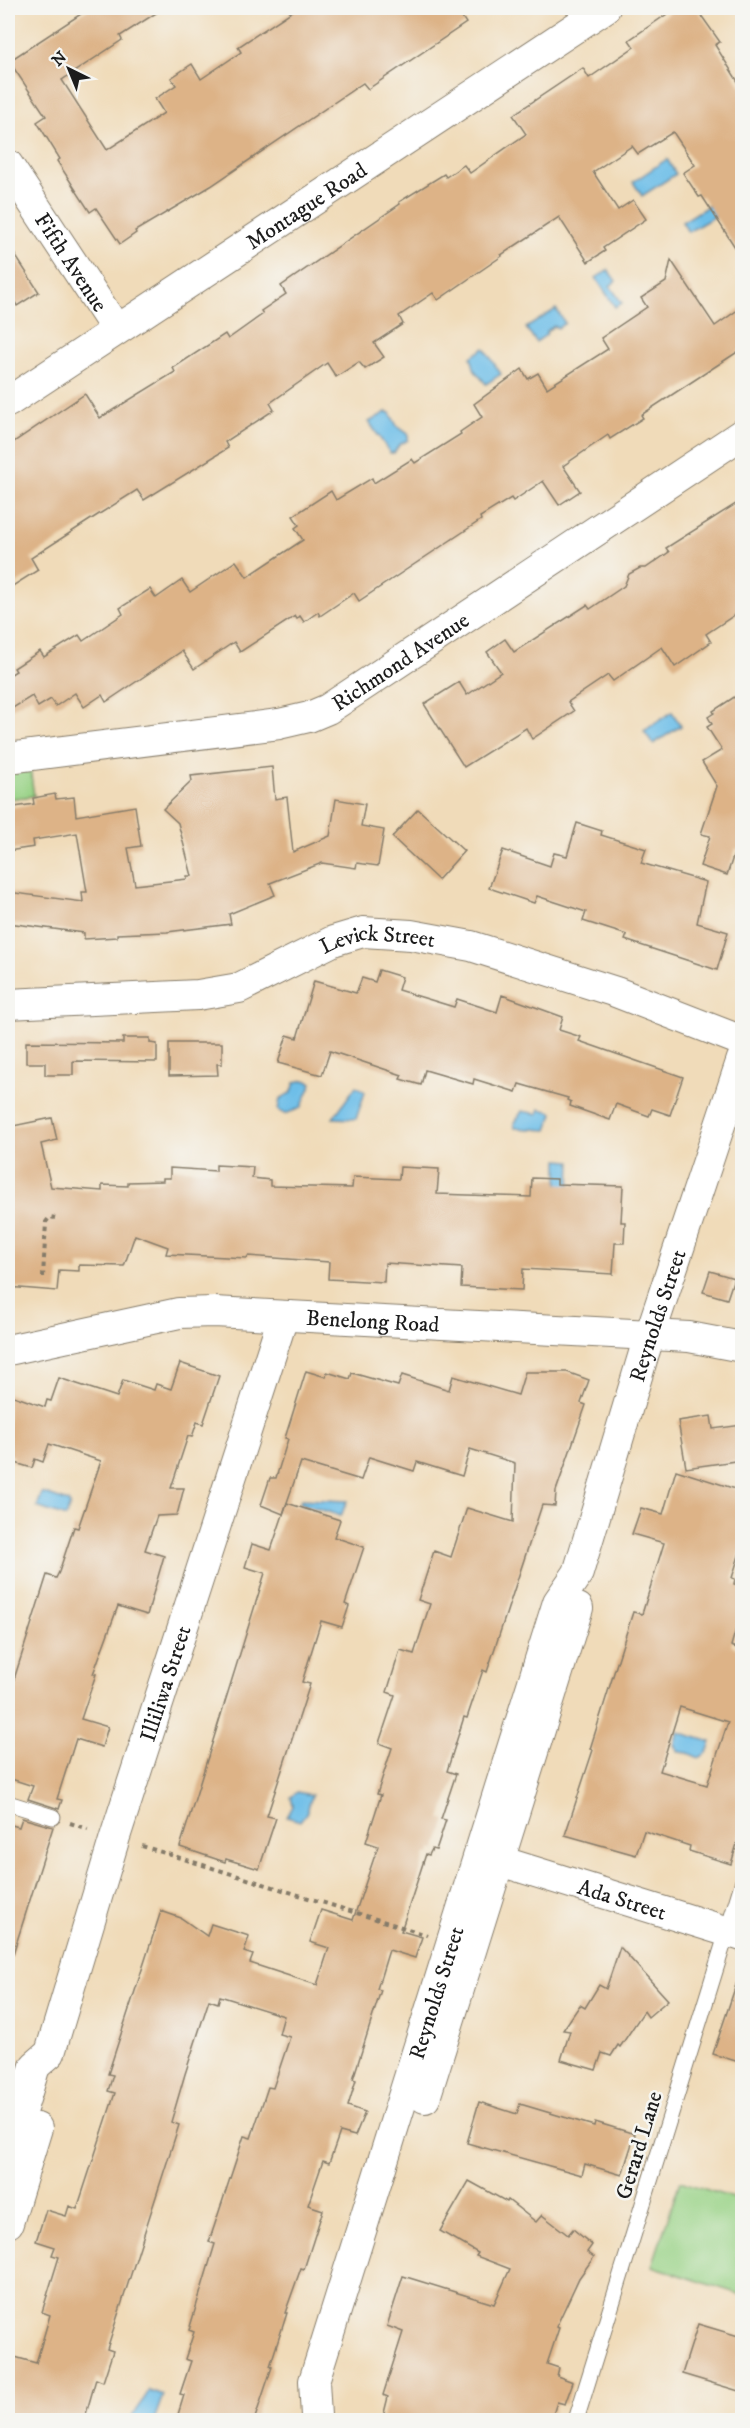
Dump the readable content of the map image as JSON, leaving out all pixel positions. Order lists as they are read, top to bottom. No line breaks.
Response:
{"streets":{"street":["Montague Road","Fifth Avenue","Richmond Avenue","Levick Street","Reynolds Street","Benelong Road","Illiliwa Street","Ada Street"],"lane":["Gerard Lane"]},"crossings":[["Montague Road","Fifth Avenue"],["Reynolds Street","Benelong Road"],["Reynolds Street","Ada Street"],["Benelong Road","Illiliwa Street"],["Ada Street","Gerard Lane"]],"north":"top left"}
